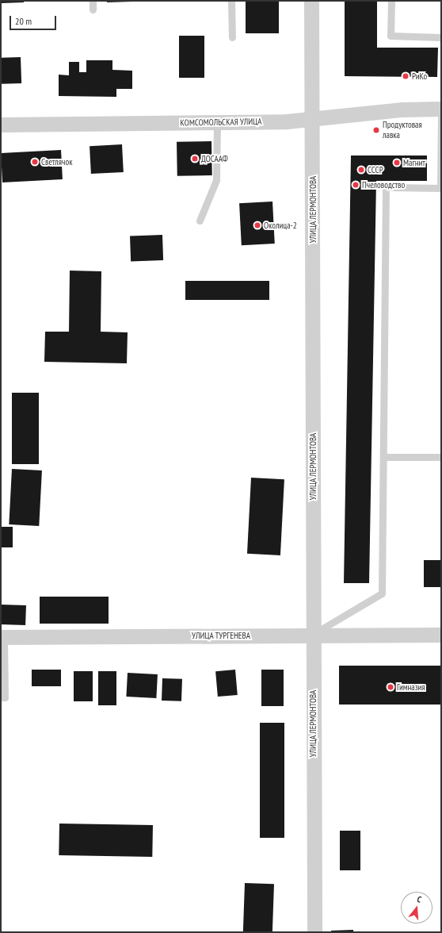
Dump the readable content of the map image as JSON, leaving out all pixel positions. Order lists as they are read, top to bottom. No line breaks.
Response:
{"streets":{"street":["КОМСОМОЛЬСКАЯ УЛИЦА","УЛИЦА ЛЕРМОНТОВА","УЛИЦА ТУРГЕНЕВА"]},"crossings":[["КОМСОМОЛЬСКАЯ УЛИЦА","УЛИЦА ЛЕРМОНТОВА"],["УЛИЦА ЛЕРМОНТОВА","УЛИЦА ТУРГЕНЕВА"]],"places":["РиКо","Продуктовая лавка","ДОСААФ","Светлячок","Магнит","СССР","Пчеловодство","Околица-2","Гимназия"],"scale_bar":"20 m","north":"top"}
